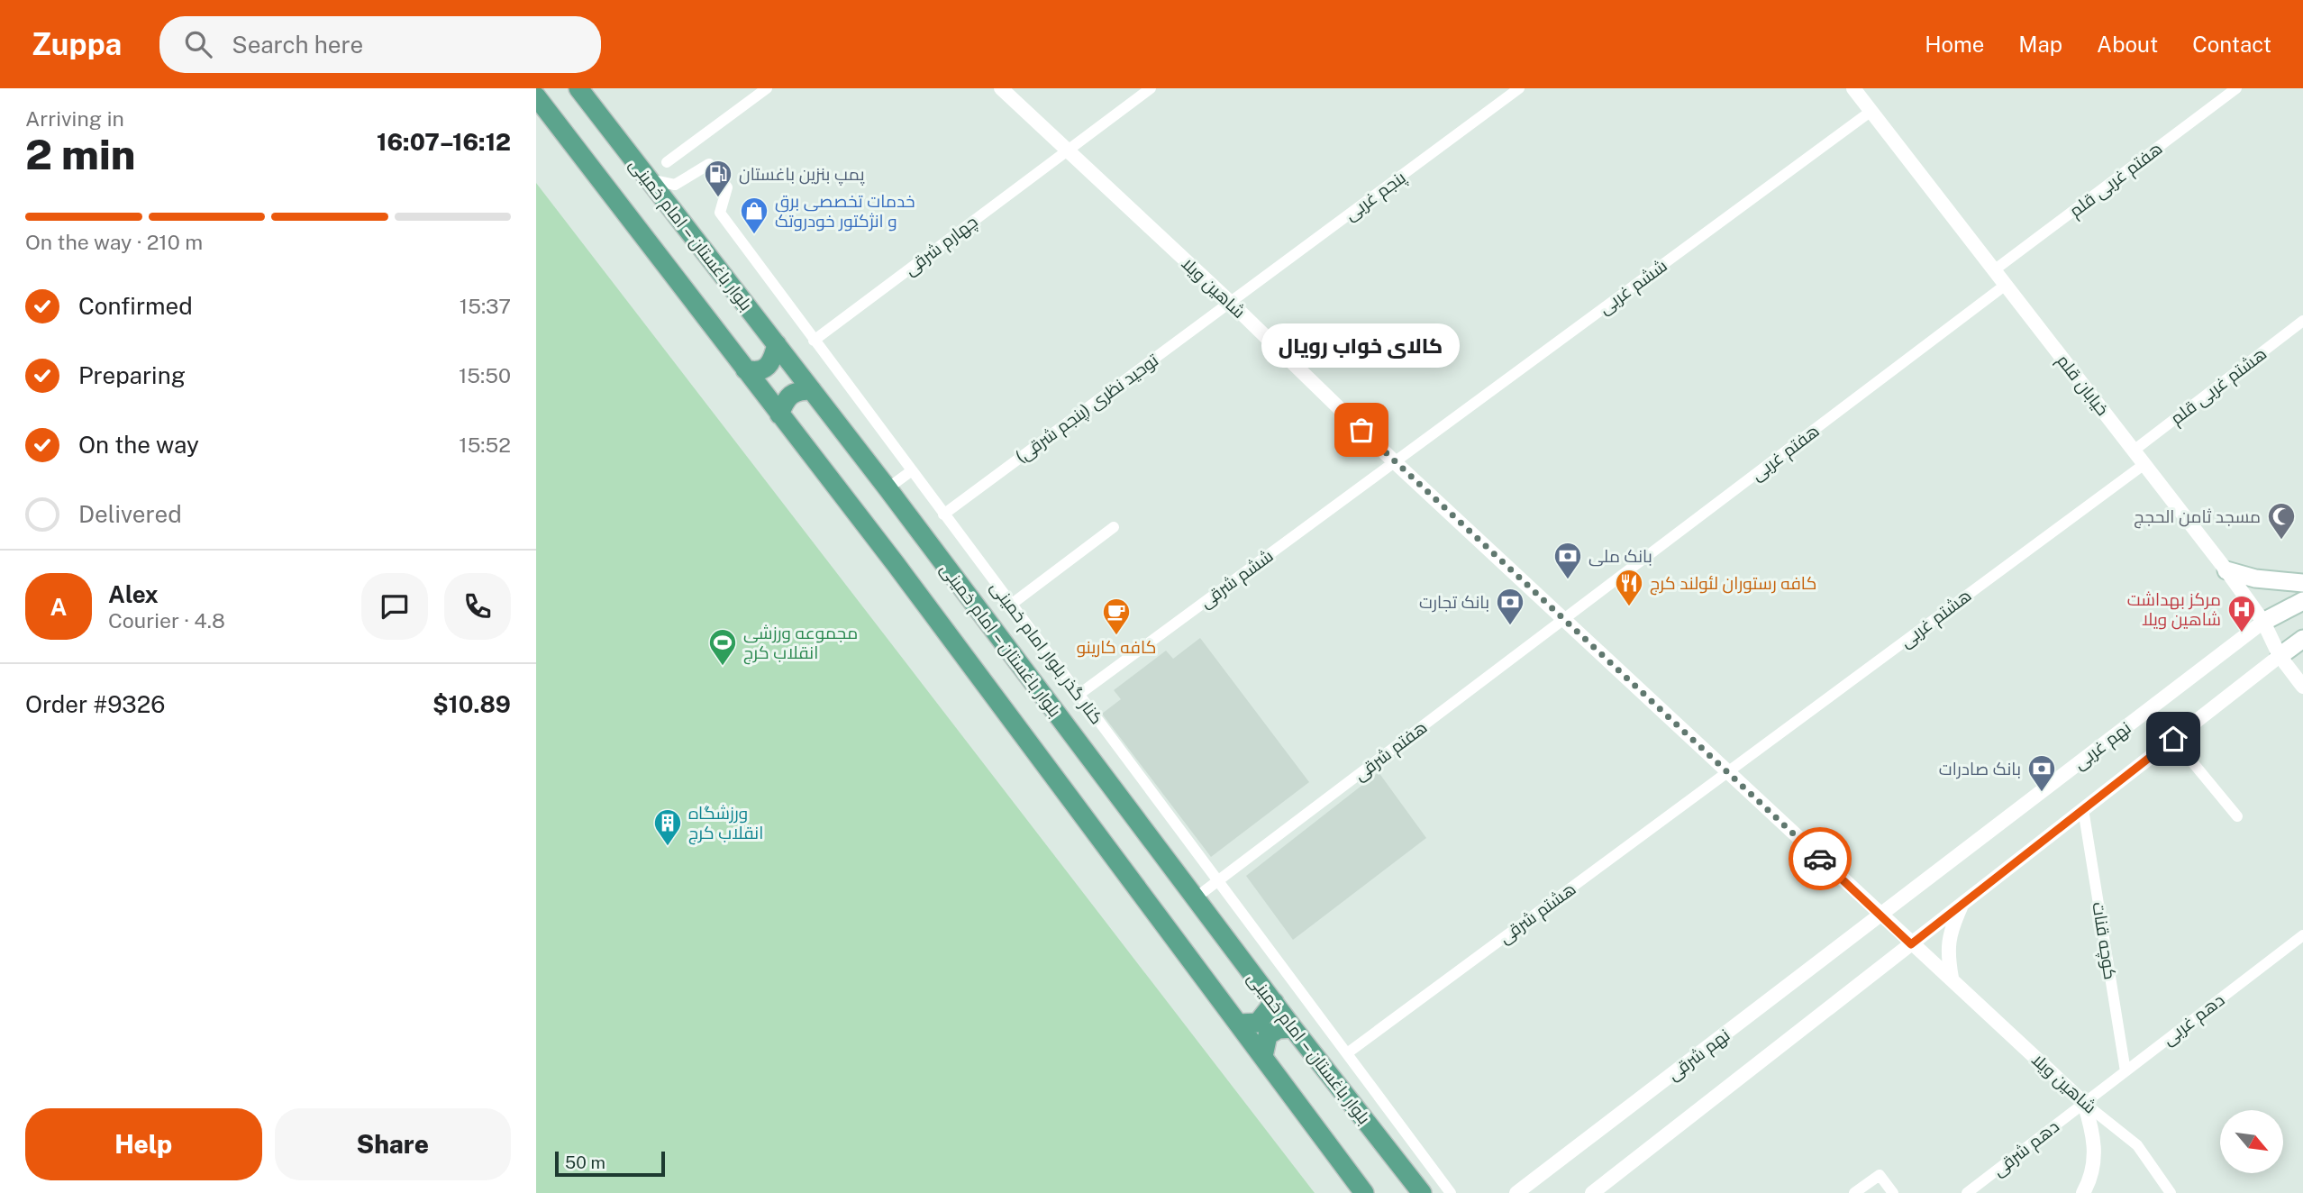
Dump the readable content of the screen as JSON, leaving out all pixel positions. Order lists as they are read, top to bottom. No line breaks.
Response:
{"streets":{"main road":["بلوار باغستان -- امام خمینی"],"street":["هفتم غربی قلم","پنجم غربی","چهارم شرقی","ششم غربی","شاهین ویلا","خیابان قلم","هشتم غربی قلم","توحید نظری (پنجم شرقی)","هفتم غربی","ششم شرقی","هشتم غربی","کنار گذر بلوار امام خمینی","نهم غربی","هفتم شرقی","هشتم شرقی","کوچه قنات","دهم غربی","نهم شرقی","دهم شرقی"]},"crossings":[["هفتم غربی قلم","خیابان قلم"],["پنجم غربی","شاهین ویلا"],["پنجم غربی","توحید نظری (پنجم شرقی)"],["بلوار باغستان -- امام خمینی","کنار گذر بلوار امام خمینی"],["بلوار باغستان -- امام خمینی","هفتم شرقی"],["چهارم شرقی","شاهین ویلا"],["چهارم شرقی","کنار گذر بلوار امام خمینی"],["ششم غربی","شاهین ویلا"],["ششم غربی","خیابان قلم"],["ششم غربی","ششم شرقی"],["شاهین ویلا","توحید نظری (پنجم شرقی)"],["شاهین ویلا","هفتم غربی"],["شاهین ویلا","ششم شرقی"],["شاهین ویلا","هشتم غربی"],["شاهین ویلا","نهم غربی"],["شاهین ویلا","هفتم شرقی"],["شاهین ویلا","هشتم شرقی"],["شاهین ویلا","دهم غربی"],["شاهین ویلا","نهم شرقی"],["شاهین ویلا","دهم شرقی"],["خیابان قلم","هشتم غربی قلم"],["خیابان قلم","هفتم غربی"],["خیابان قلم","هشتم غربی"],["خیابان قلم","نهم غربی"],["توحید نظری (پنجم شرقی)","کنار گذر بلوار امام خمینی"],["هفتم غربی","هفتم شرقی"],["ششم شرقی","کنار گذر بلوار امام خمینی"],["هشتم غربی","هشتم شرقی"],["کنار گذر بلوار امام خمینی","هفتم شرقی"],["کنار گذر بلوار امام خمینی","هشتم شرقی"],["نهم غربی","نهم شرقی"],["کوچه قنات","دهم غربی"],["دهم غربی","دهم شرقی"]],"places":{"fuel station":["پمپ بنزین باغستان"],"shop":["خدمات تخصصی برق و انژکتور خودروتک"],"other":["کالای خواب رویال"],"mosque":["مسجد ثامن الحجج"],"bank":["بانک ملی","بانک تجارت","بانک صادرات"],"restaurant":["کافه رستوران لئولند کرج"],"hospital":["مرکز بهداشت شاهین ویلا"],"cafe":["کافه کارینو"],"sports":["مجموعه ورزشی انقلاب کرج"],"building":["ورزشگاه انقلاب کرج"]},"scale_bar":"50 m","north":"bottom right","page":{"header":"Zuppa","search":"Search here","nav":["Home","Map","About","Contact"],"heading":["2 min","Arriving in","16:07–16:12"],"panel":["Alex","Courier · 4.8","Order #9326","$10.89"],"bar":"On the way · 210 m","list":[["Confirmed","15:37"],["Preparing","15:50"],["On the way","15:52"],"Delivered"],"bubble":"کالای خواب رویال","round":"A","buttons":["Help","Share"],"scale":"50 m"}}
